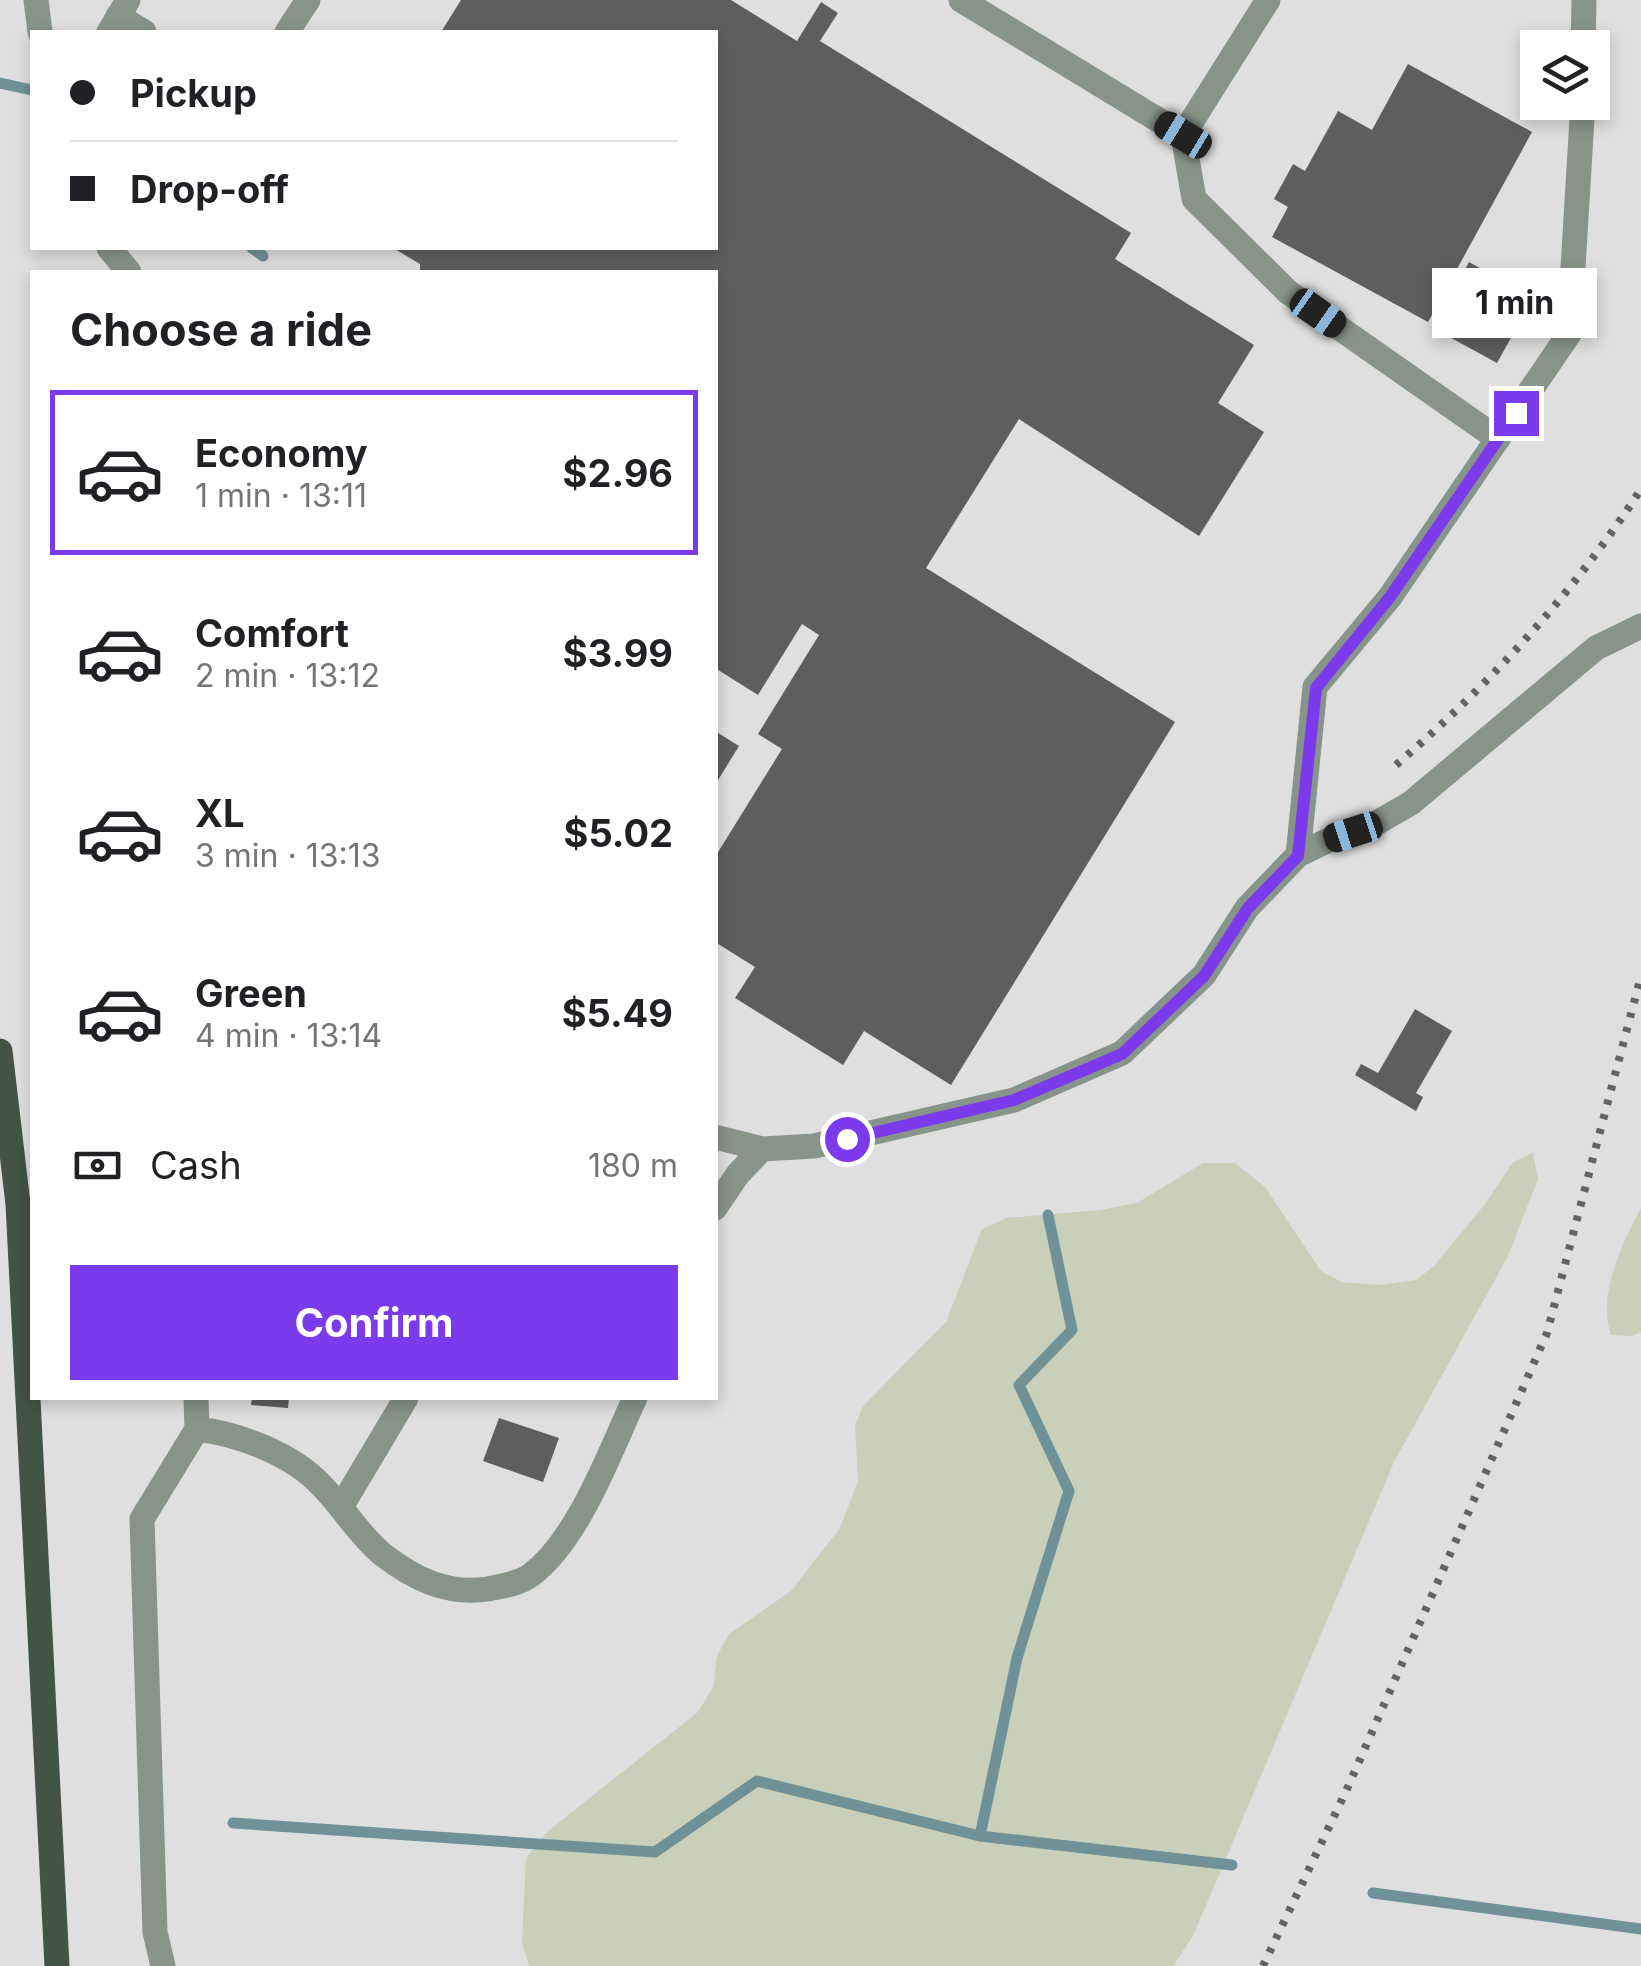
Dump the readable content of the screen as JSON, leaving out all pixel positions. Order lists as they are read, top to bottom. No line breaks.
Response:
{"page":{"banner":["Pickup","Drop-off"],"bubble":"1 min","heading":"Choose a ride","list":[{"name":"Economy","note":"1 min · 13:11","value":"$2.96"},{"name":"Comfort","note":"2 min · 13:12","value":"$3.99"},{"name":"XL","note":"3 min · 13:13","value":"$5.02"},{"name":"Green","note":"4 min · 13:14","value":"$5.49"}],"pay":["Cash","180 m"],"buttons":"Confirm"}}
